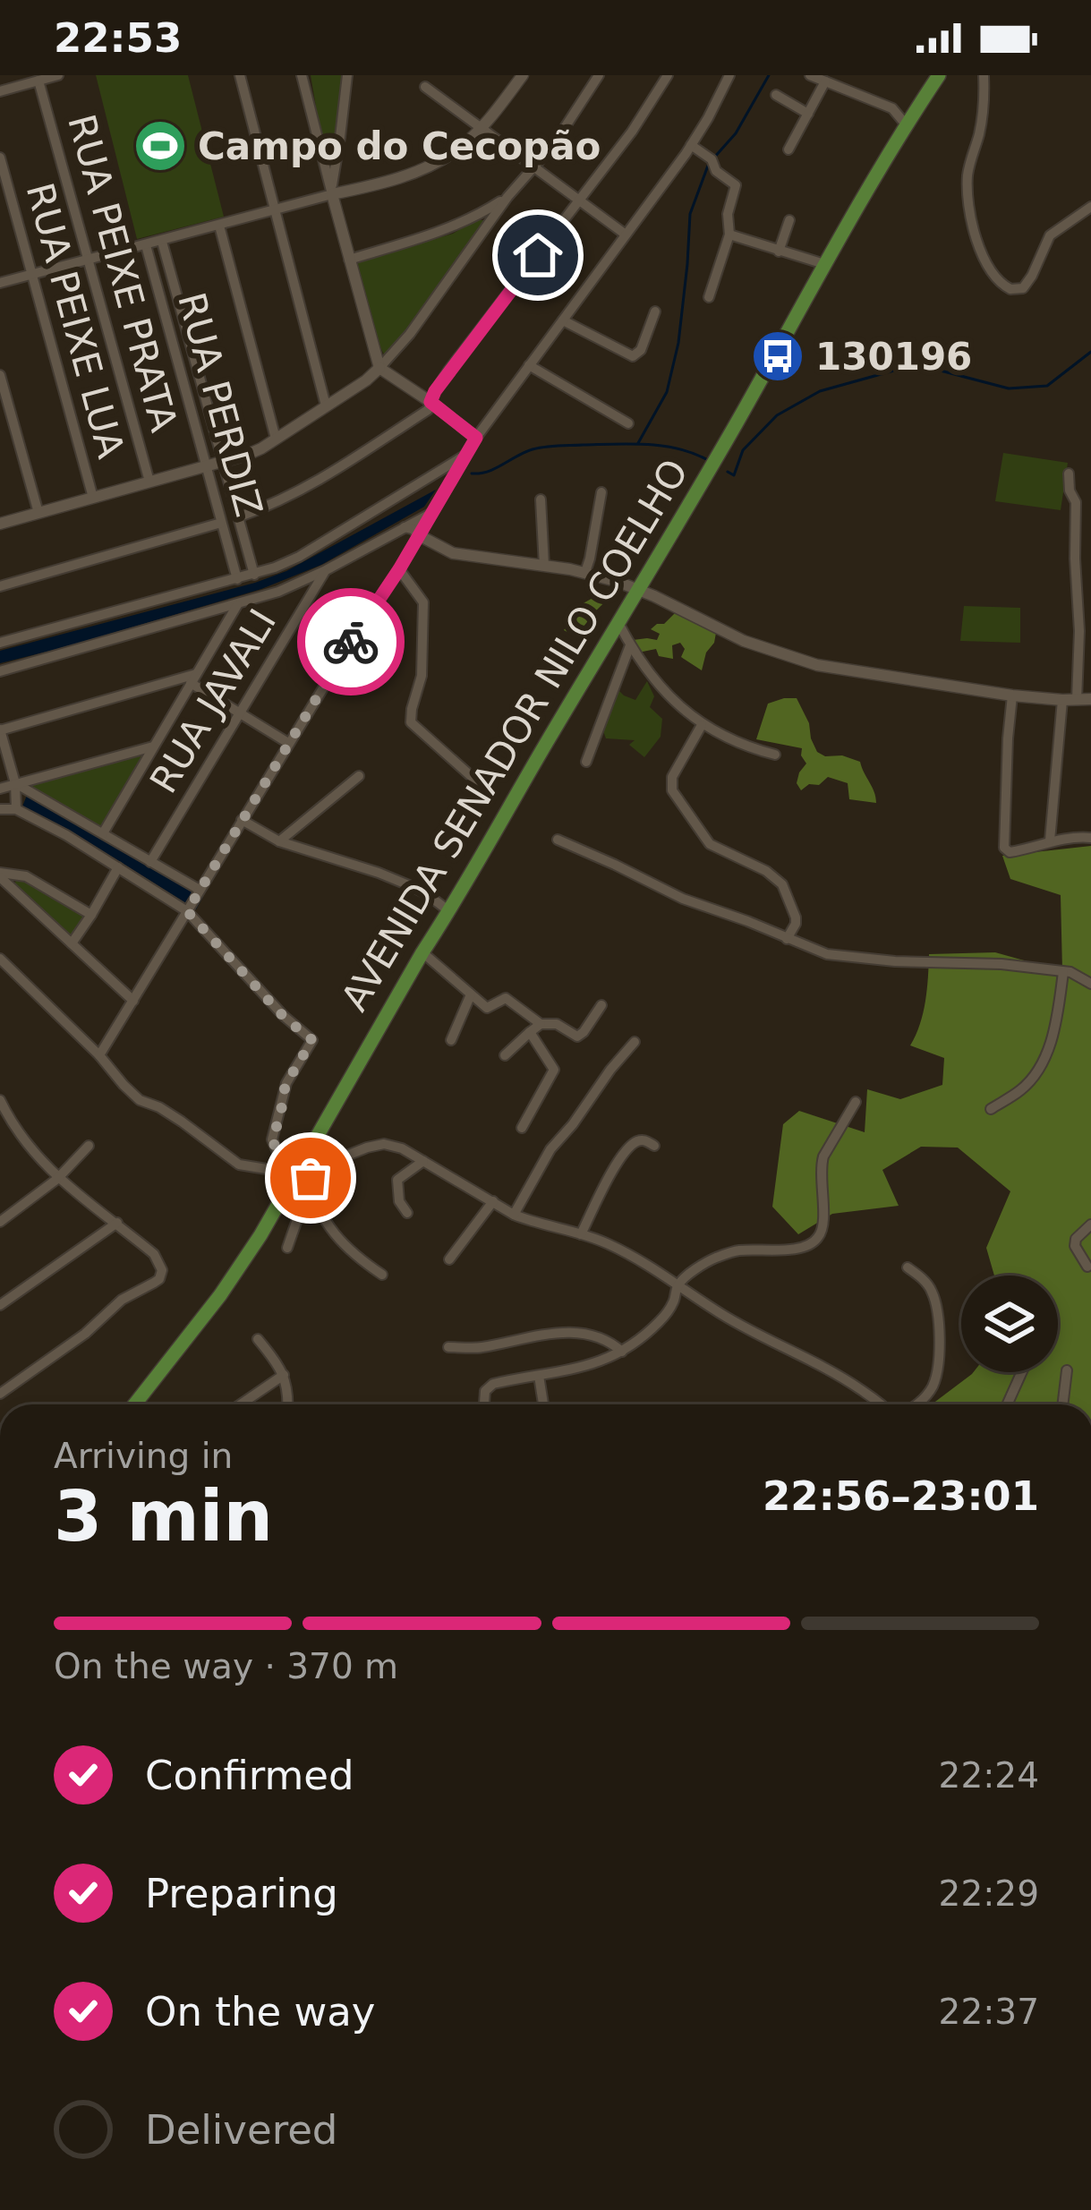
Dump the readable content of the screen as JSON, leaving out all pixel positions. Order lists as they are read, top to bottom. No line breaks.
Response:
{"streets":{"main road":["AVENIDA SENADOR NILO COELHO"],"street":["RUA PEIXE PRATA","RUA PEIXE LUA","RUA PERDIZ","RUA JAVALI"]},"places":{"sports":["Campo do Cecopão"],"bus stop":["130196"]},"page":{"status":"22:53","heading":["3 min","Arriving in","22:56–23:01"],"bar":"On the way · 370 m","list":[["Confirmed","22:24"],["Preparing","22:29"],["On the way","22:37"],"Delivered"]}}
